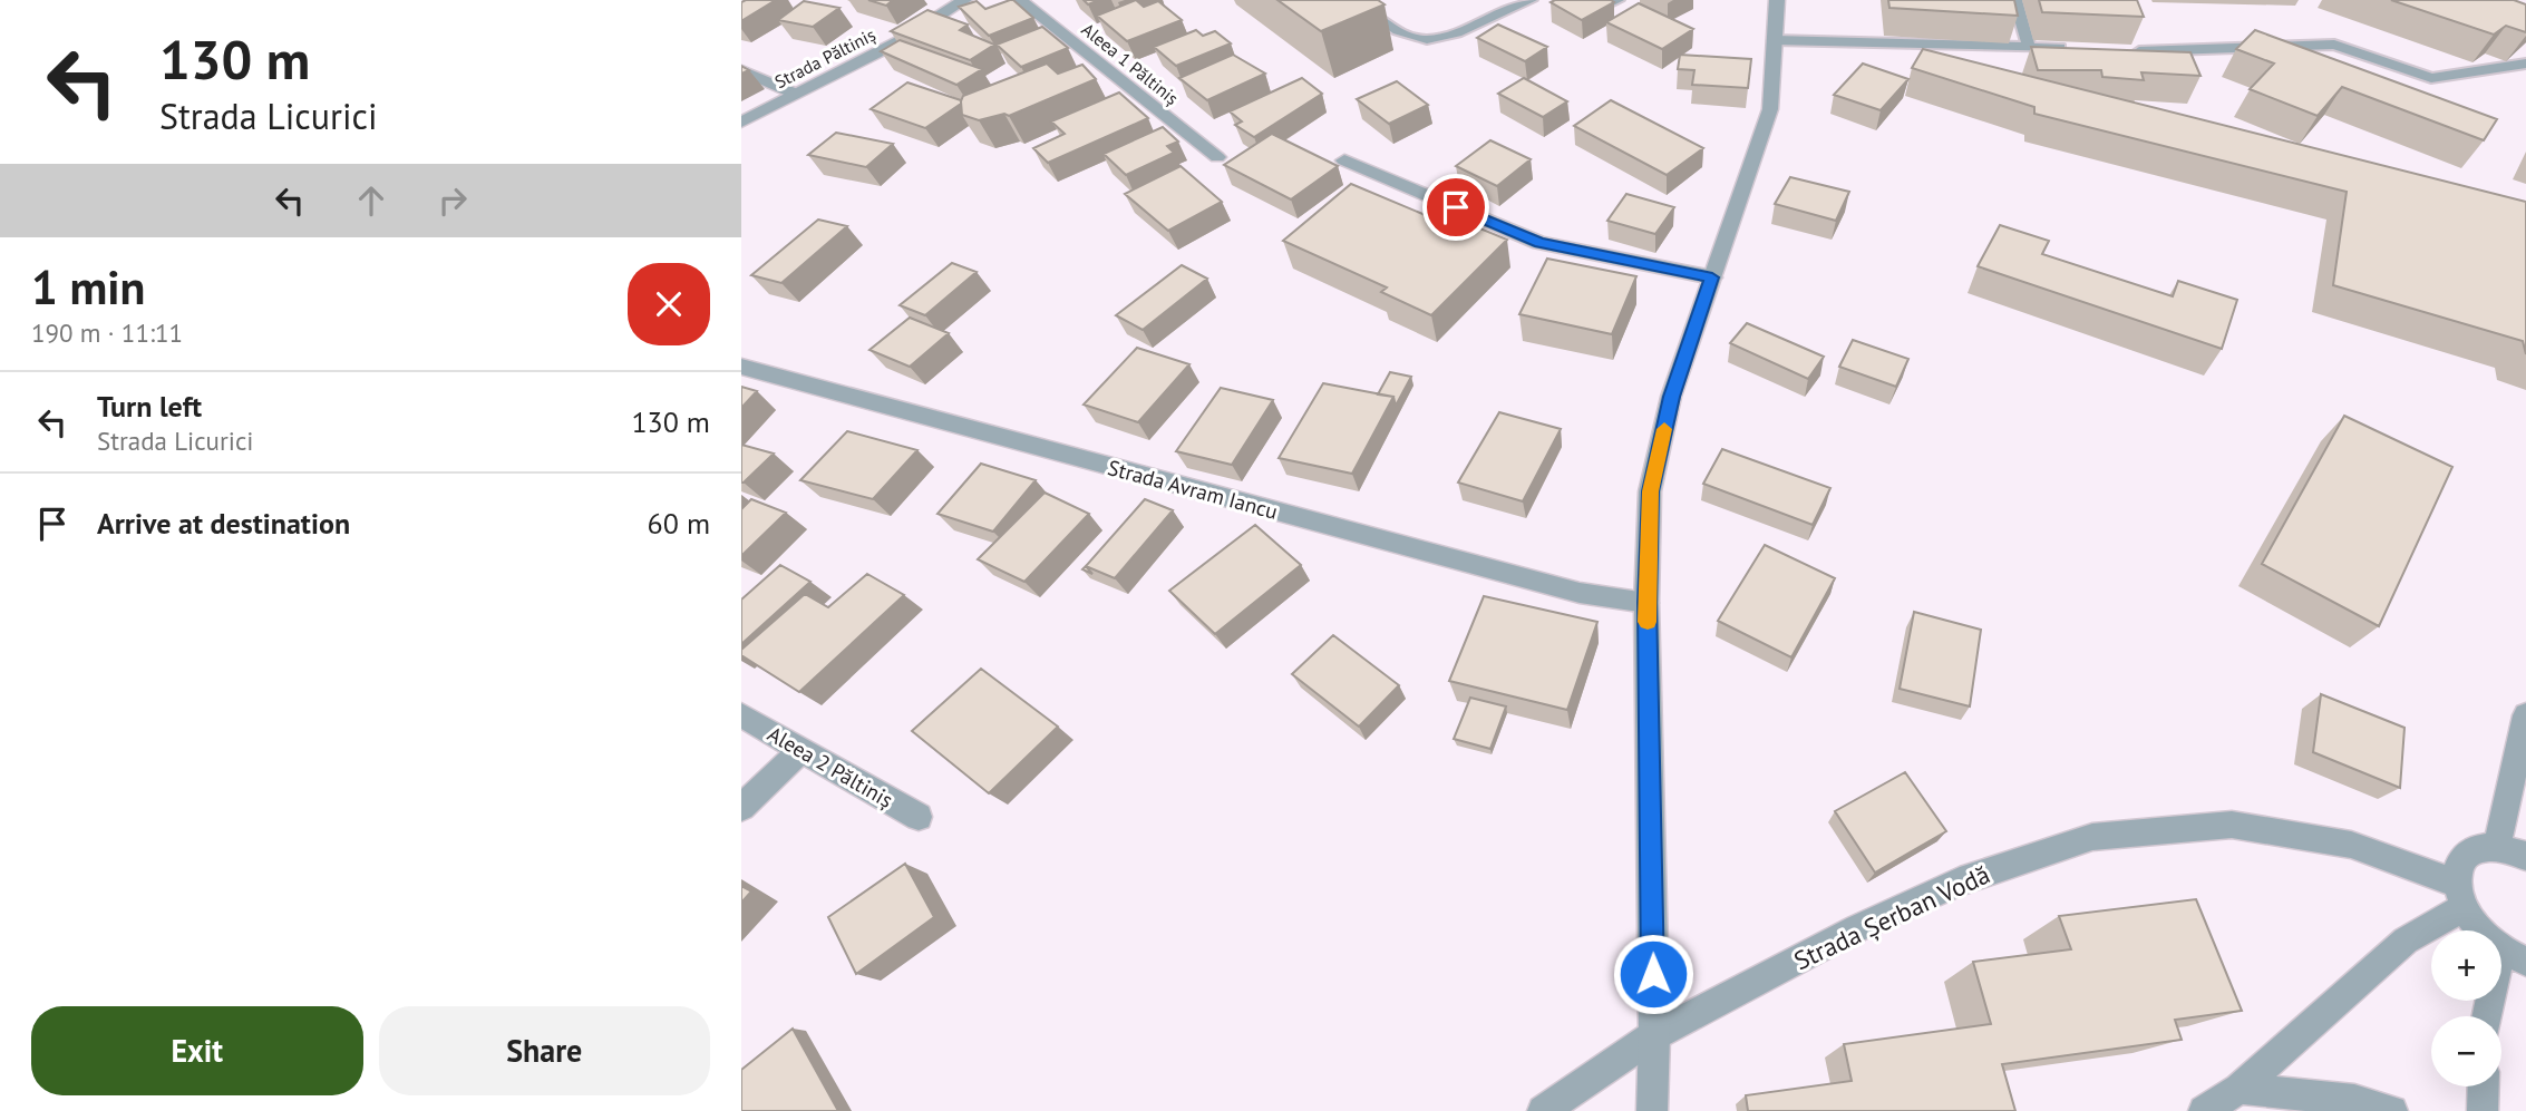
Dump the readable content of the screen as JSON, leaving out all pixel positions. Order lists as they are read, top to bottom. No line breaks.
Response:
{"streets":{"street":["Strada Păltiniș","Aleea 1 Păltiniș","Strada Avram Iancu","Aleea 2 Păltiniș","Strada Șerban Vodă"]},"page":{"turn":["130 m","Strada Licurici"],"heading":["1 min","190 m · 11:11"],"list":[{"name":"Turn left","note":"Strada Licurici","value":"130 m"},{"name":"Arrive at destination","value":"60 m"}],"map_buttons":["+","−"],"buttons":["Exit","Share"]}}
